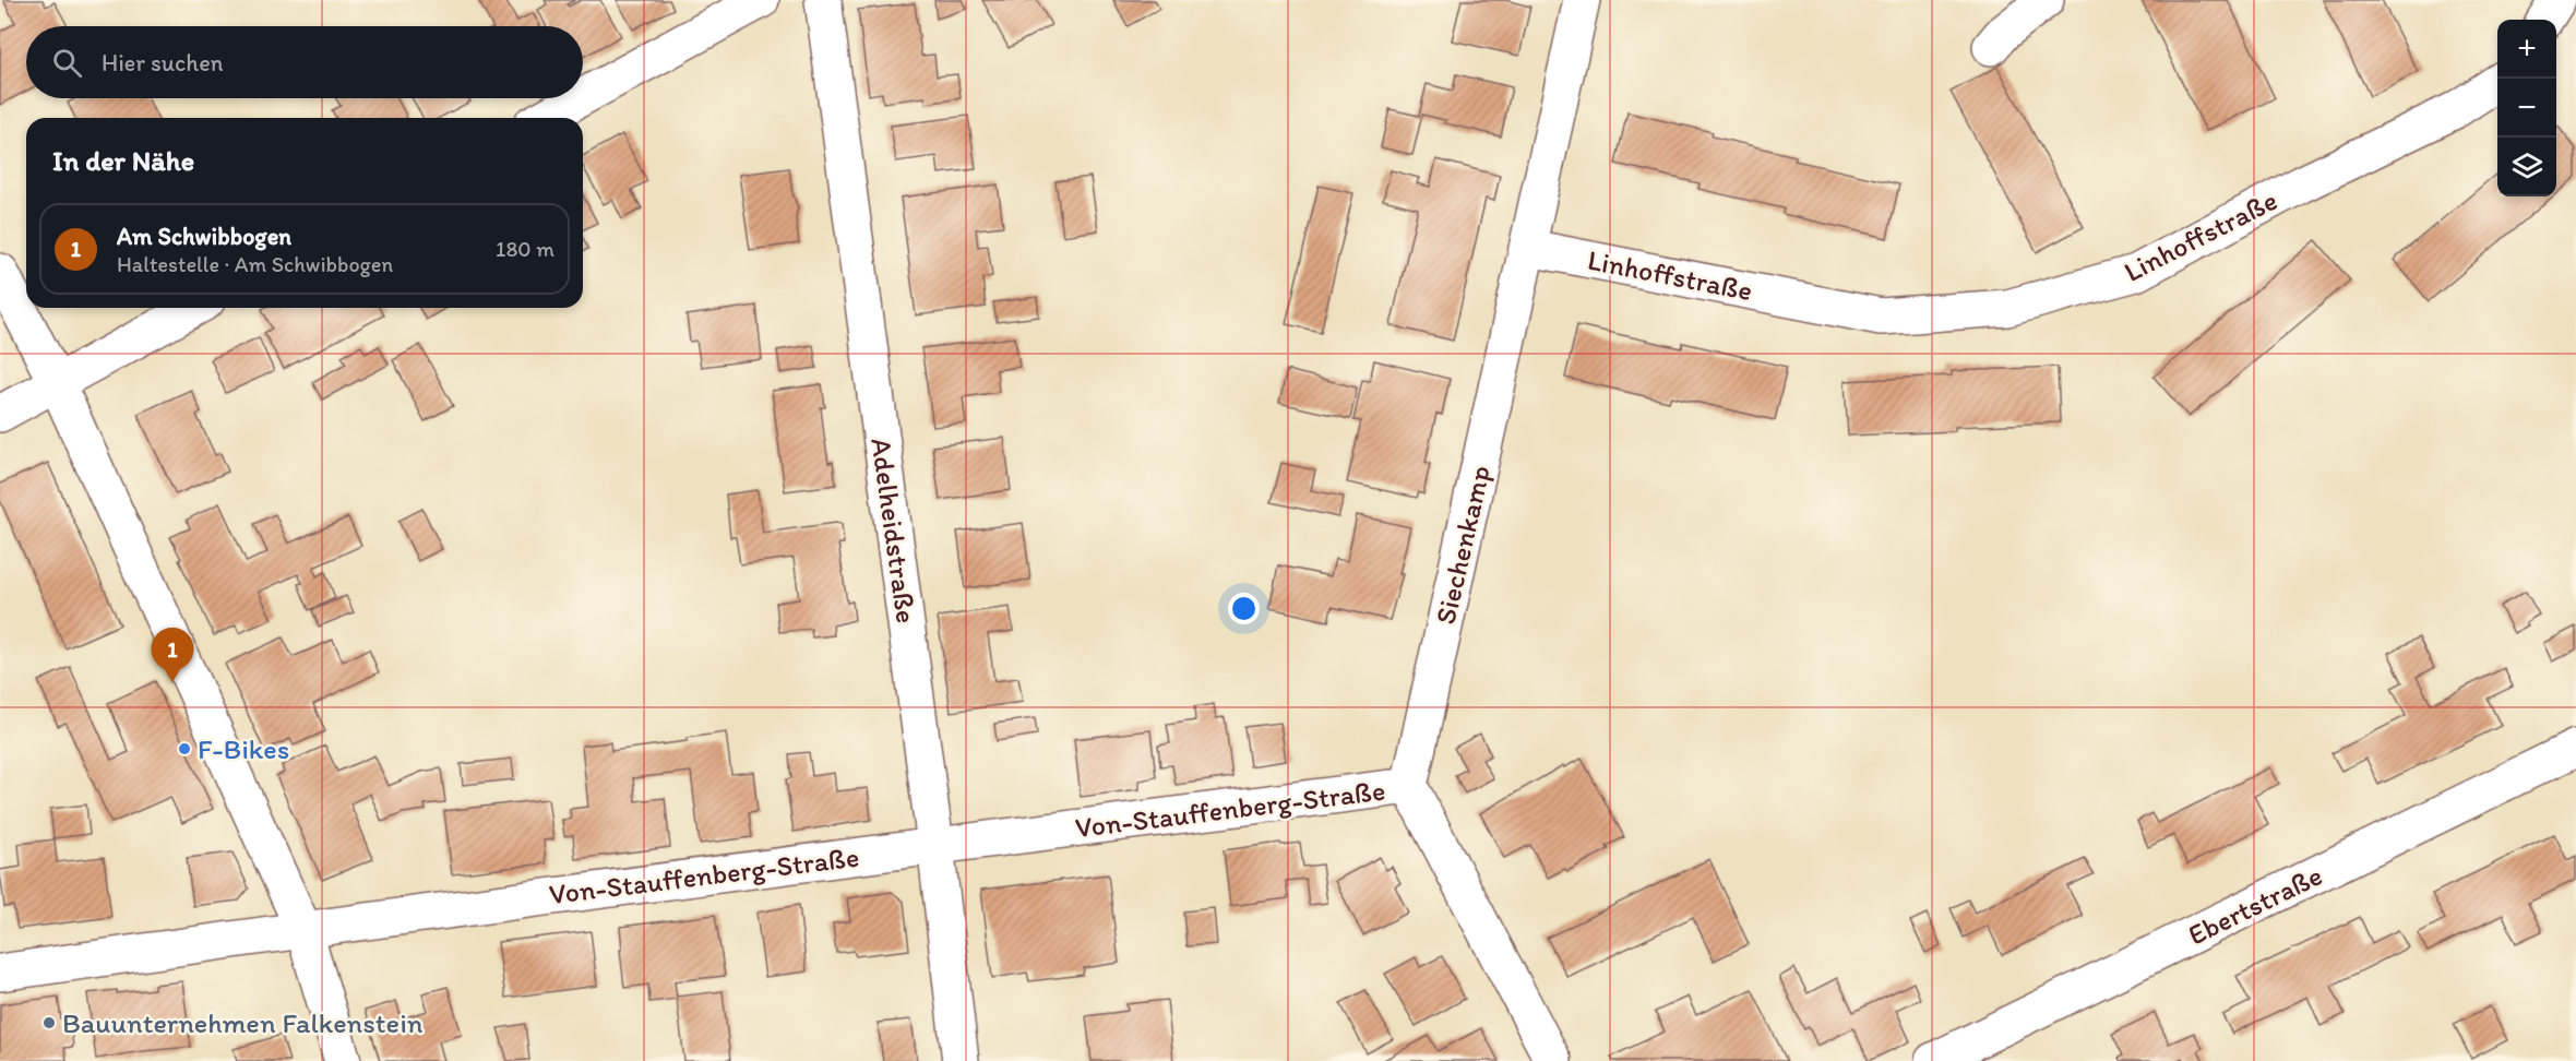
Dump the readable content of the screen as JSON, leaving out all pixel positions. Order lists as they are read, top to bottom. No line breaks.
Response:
{"streets":{"street":["Linhoffstraße","Adelheidstraße","Siechenkamp","Von-Stauffenberg-Straße","Ebertstraße"]},"crossings":[["Linhoffstraße","Siechenkamp"],["Adelheidstraße","Von-Stauffenberg-Straße"],["Siechenkamp","Von-Stauffenberg-Straße"]],"places":["F-Bikes","Bauunternehmen Falkenstein"],"page":{"map_buttons":["+","−"],"search":"Hier suchen","heading":"In der Nähe","list":[{"mark":"1","name":"Am Schwibbogen","note":"Haltestelle · Am Schwibbogen","value":"180 m"}],"pins":"1"}}
